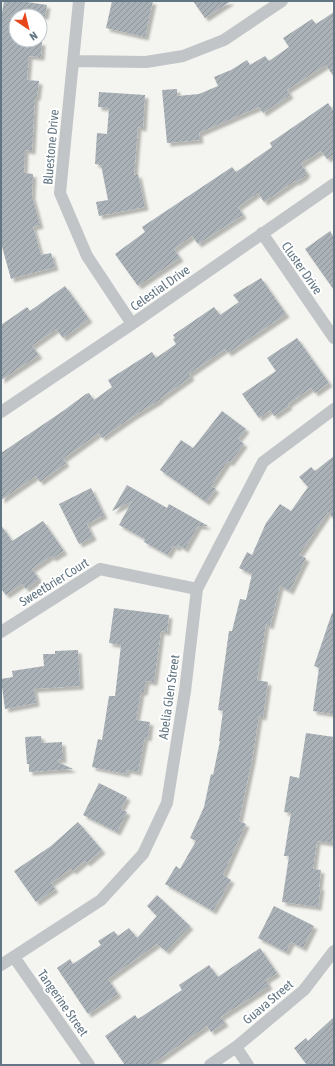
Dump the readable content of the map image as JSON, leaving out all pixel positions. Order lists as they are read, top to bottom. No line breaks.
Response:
{"streets":{"street":["Bluestone Drive","Cluster Drive","Celestial Drive","Sweetbrier Court","Abelia Glen Street","Guava Street","Tangerine Street"]},"crossings":[["Bluestone Drive","Celestial Drive"],["Cluster Drive","Celestial Drive"],["Sweetbrier Court","Abelia Glen Street"],["Abelia Glen Street","Tangerine Street"]],"north":"bottom right"}
